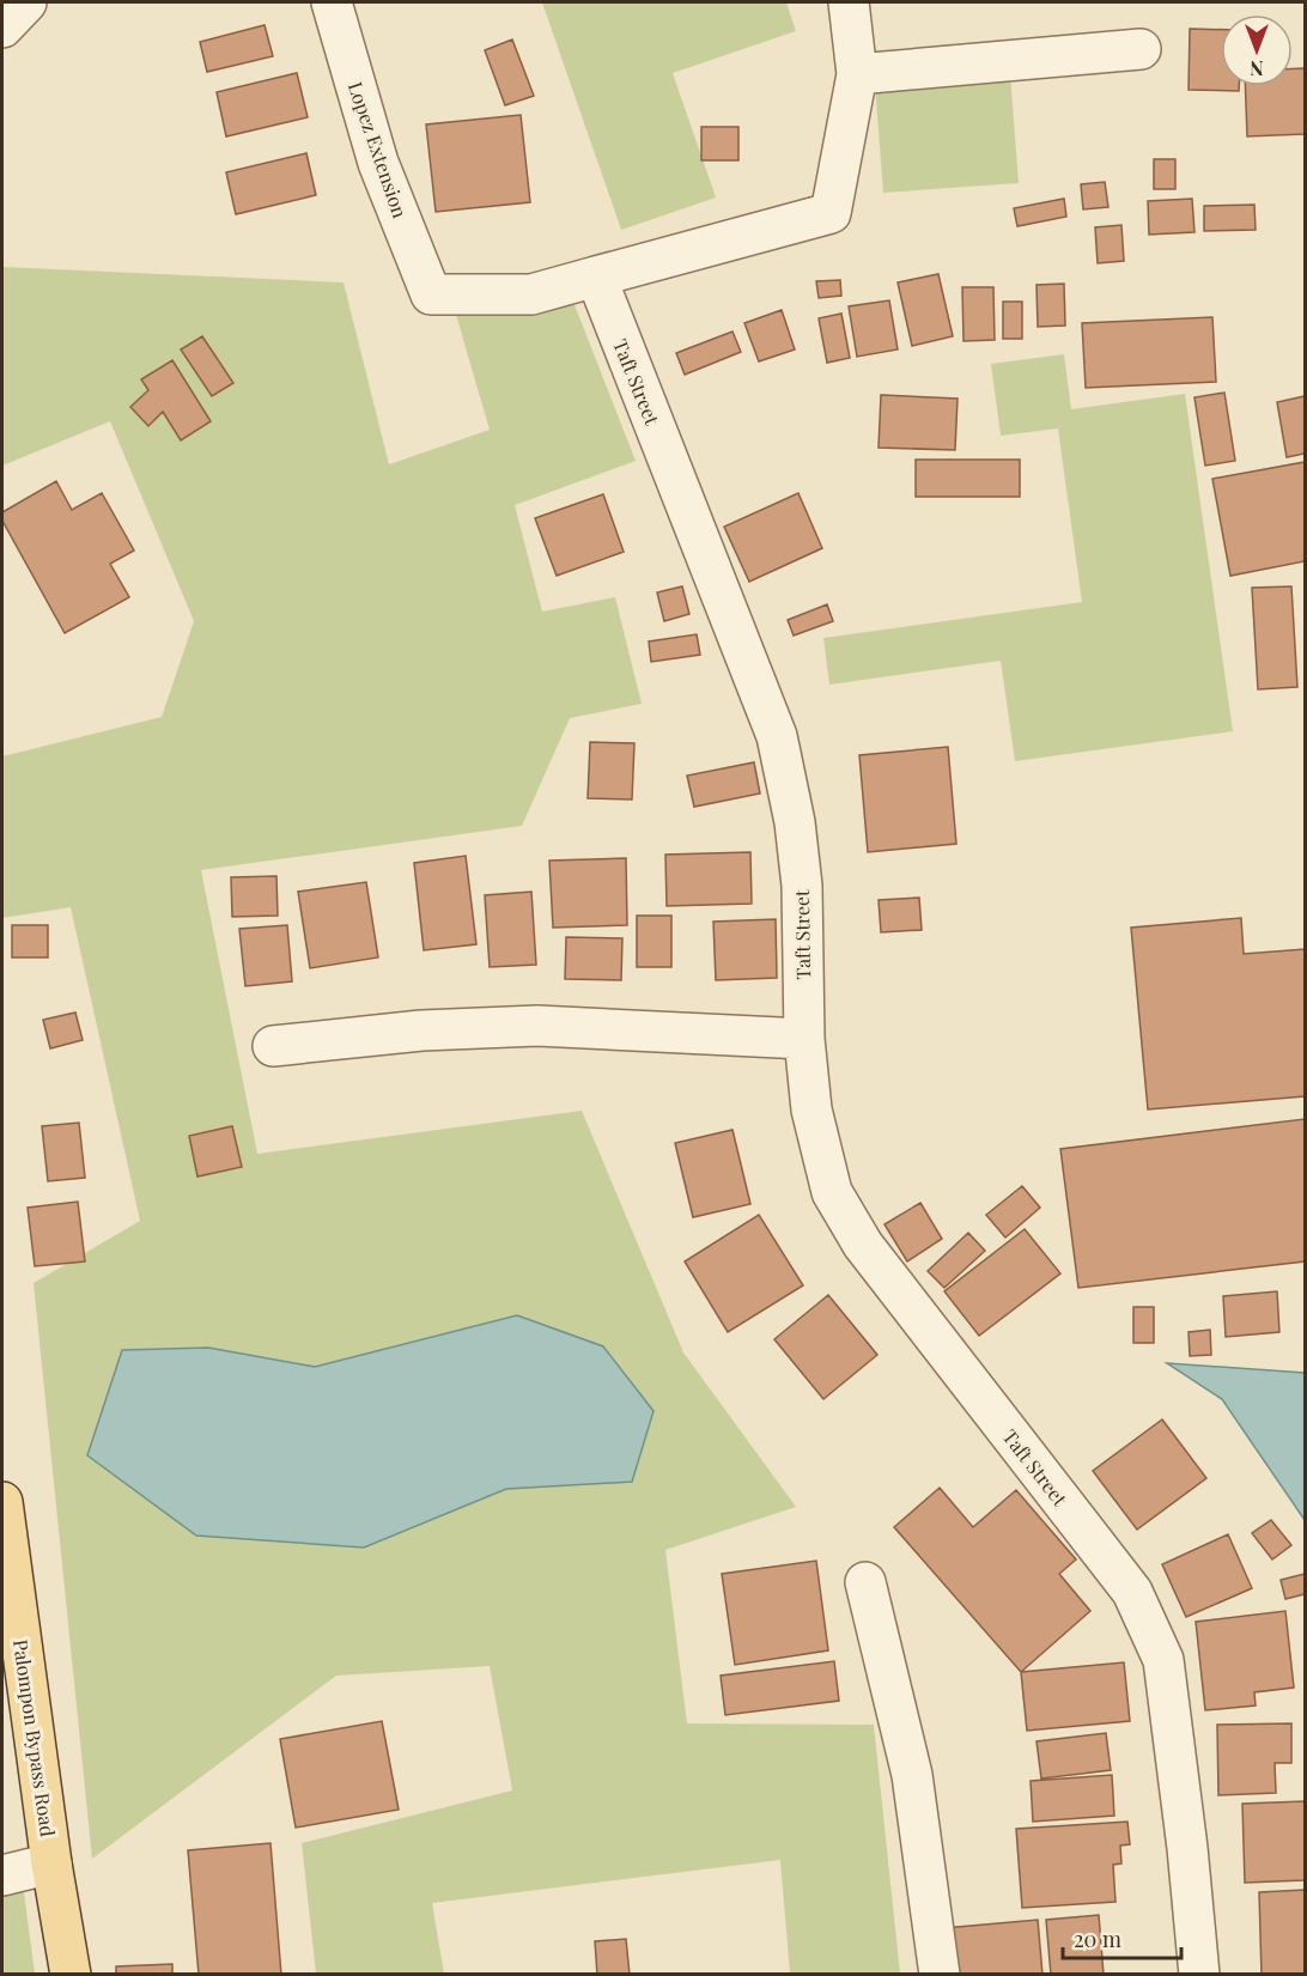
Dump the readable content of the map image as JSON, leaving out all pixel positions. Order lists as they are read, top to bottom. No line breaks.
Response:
{"streets":{"main road":["Palompon Bypass Road"],"street":["Lopez Extension","Taft Street"]},"crossings":[["Lopez Extension","Taft Street"]],"scale_bar":"20 m","north":"bottom"}
